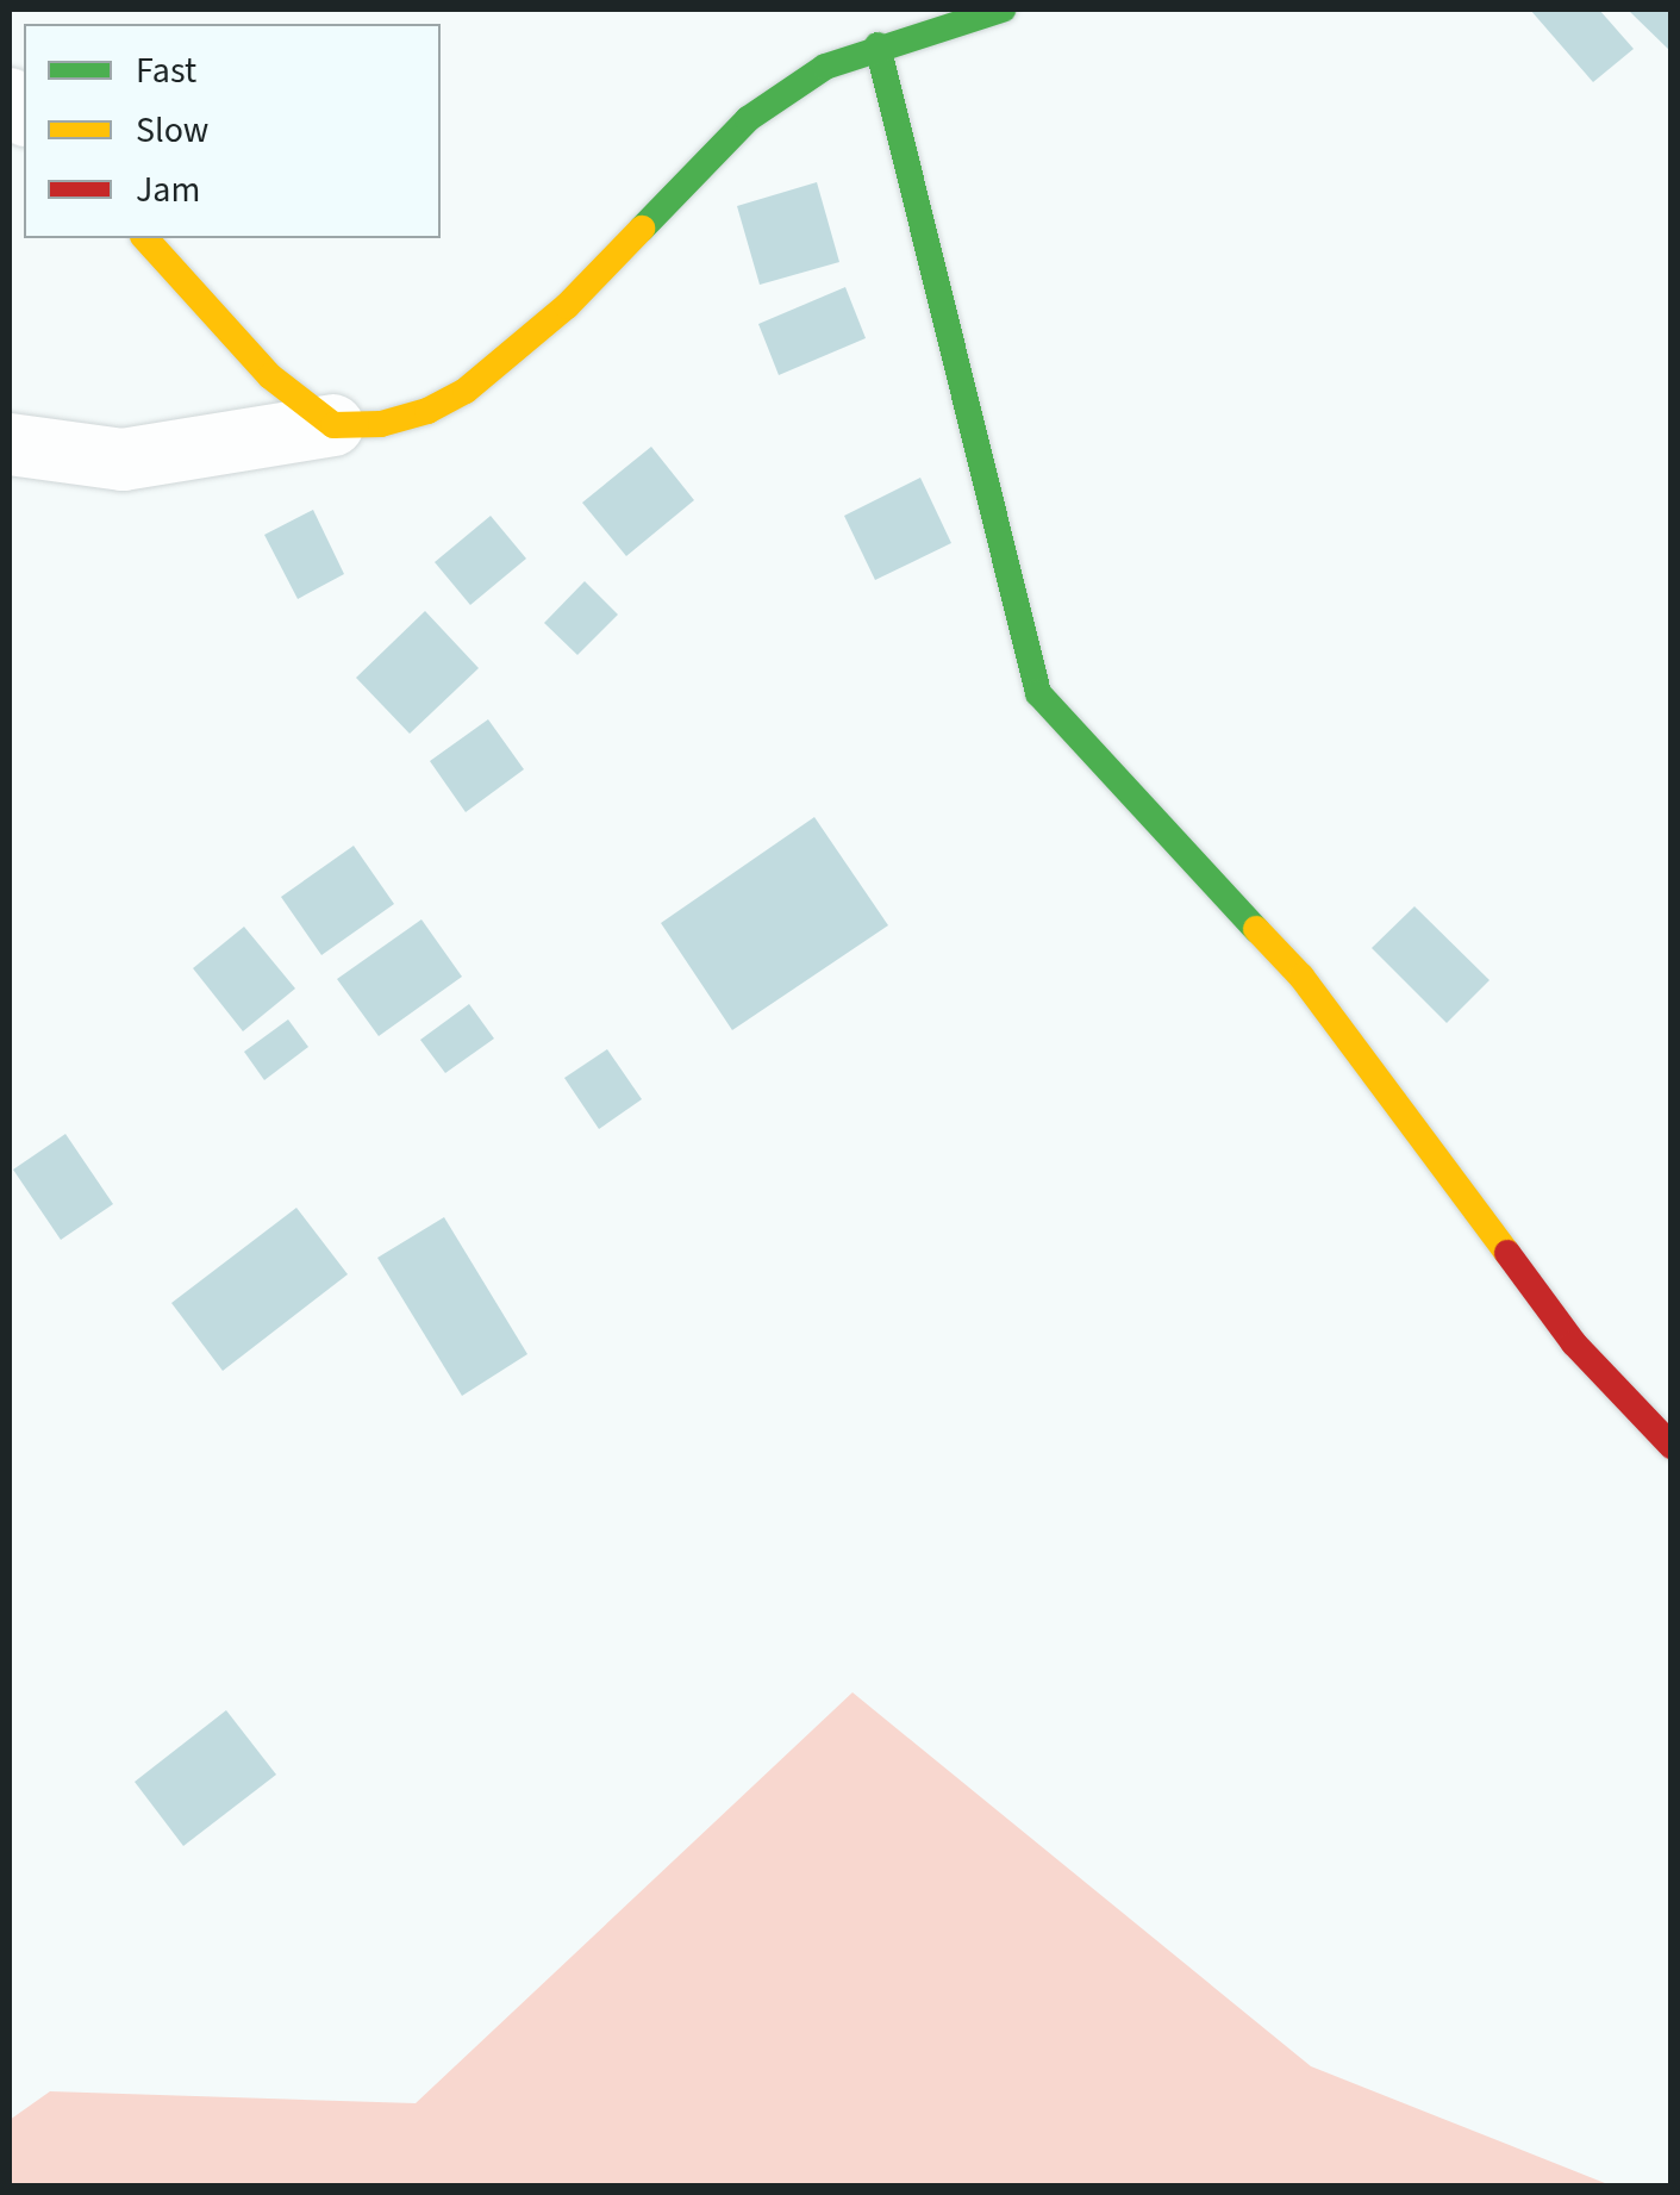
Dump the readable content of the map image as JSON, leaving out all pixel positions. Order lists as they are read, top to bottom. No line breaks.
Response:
{"legend":["Fast","Slow","Jam"]}
